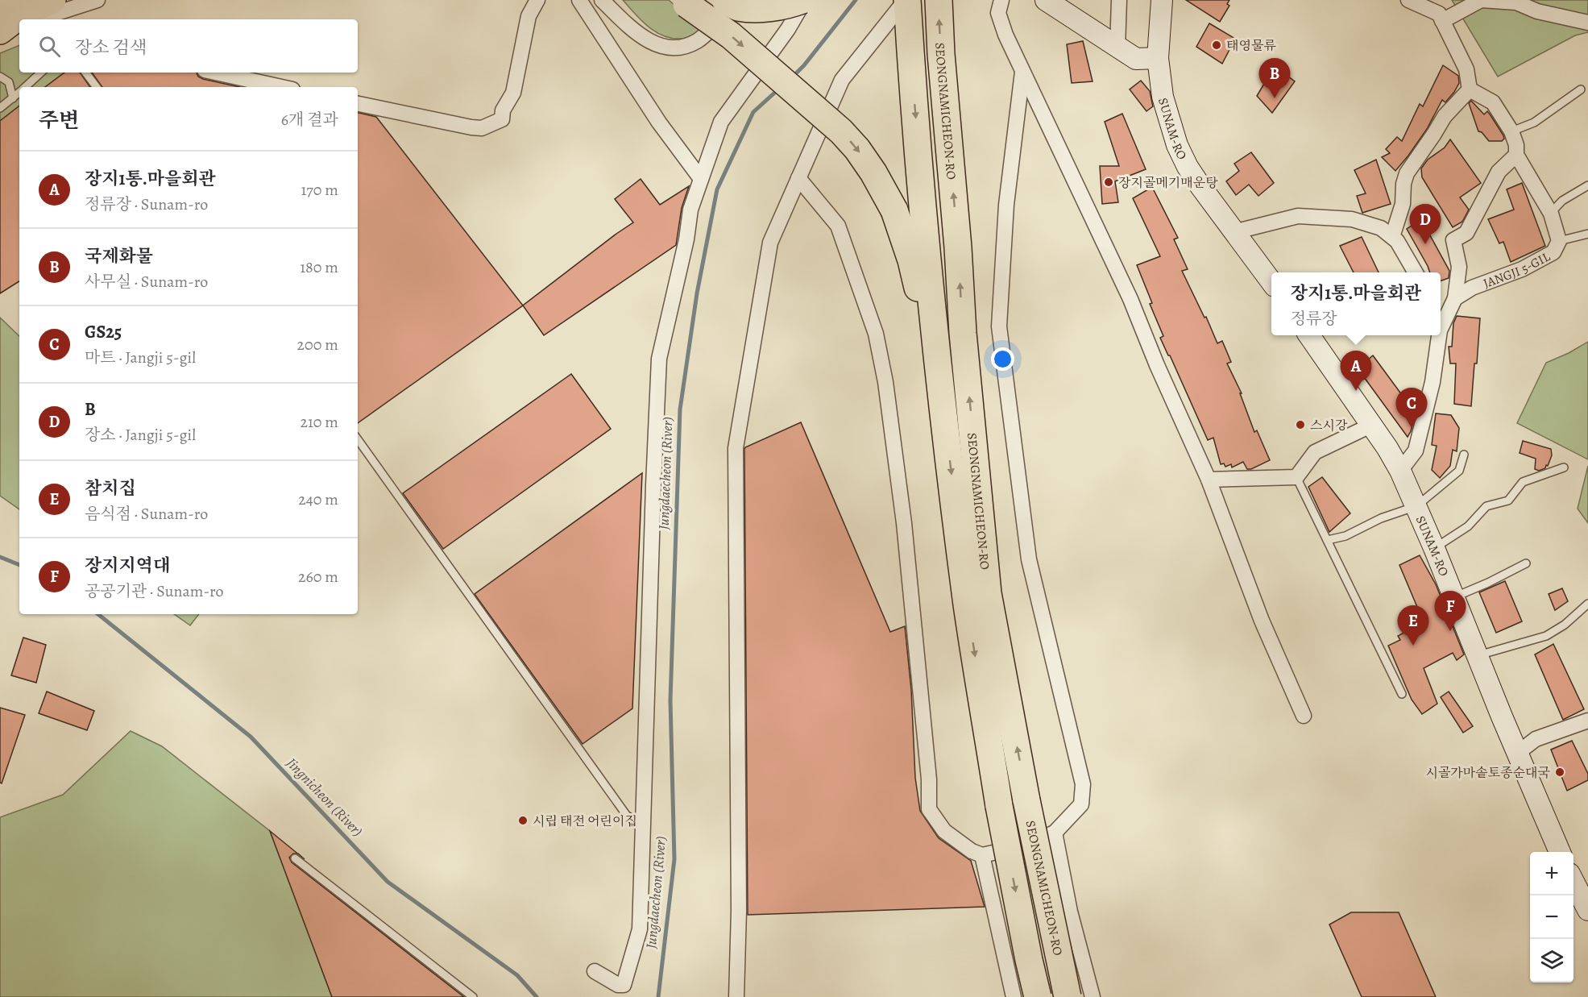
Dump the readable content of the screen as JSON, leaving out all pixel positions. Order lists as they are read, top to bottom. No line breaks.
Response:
{"streets":{"highway":["SEONGNAMICHEON-RO"],"street":["SUNAM-RO","JANGJI 5-GIL"]},"water":["Jungdaecheon (River)","Jingnicheon (River)"],"places":["태영물류","장지골메기매운탕","스시강","시골가마솥토종순대국","시립 태전 어린이집"],"page":{"search":"장소 검색","pins":["B","D","A","C","F","E"],"heading":["주변","6개 결과"],"list":[{"mark":"A","name":"장지1통.마을회관","note":"정류장 · Sunam-ro","value":"170 m"},{"mark":"B","name":"국제화물","note":"사무실 · Sunam-ro","value":"180 m"},{"mark":"C","name":"GS25","note":"마트 · Jangji 5-gil","value":"200 m"},{"mark":"D","name":"B","note":"장소 · Jangji 5-gil","value":"210 m"},{"mark":"E","name":"참치집","note":"음식점 · Sunam-ro","value":"240 m"},{"mark":"F","name":"장지지역대","note":"공공기관 · Sunam-ro","value":"260 m"}],"popup":["장지1통.마을회관","정류장"],"map_buttons":["+","−"]}}
